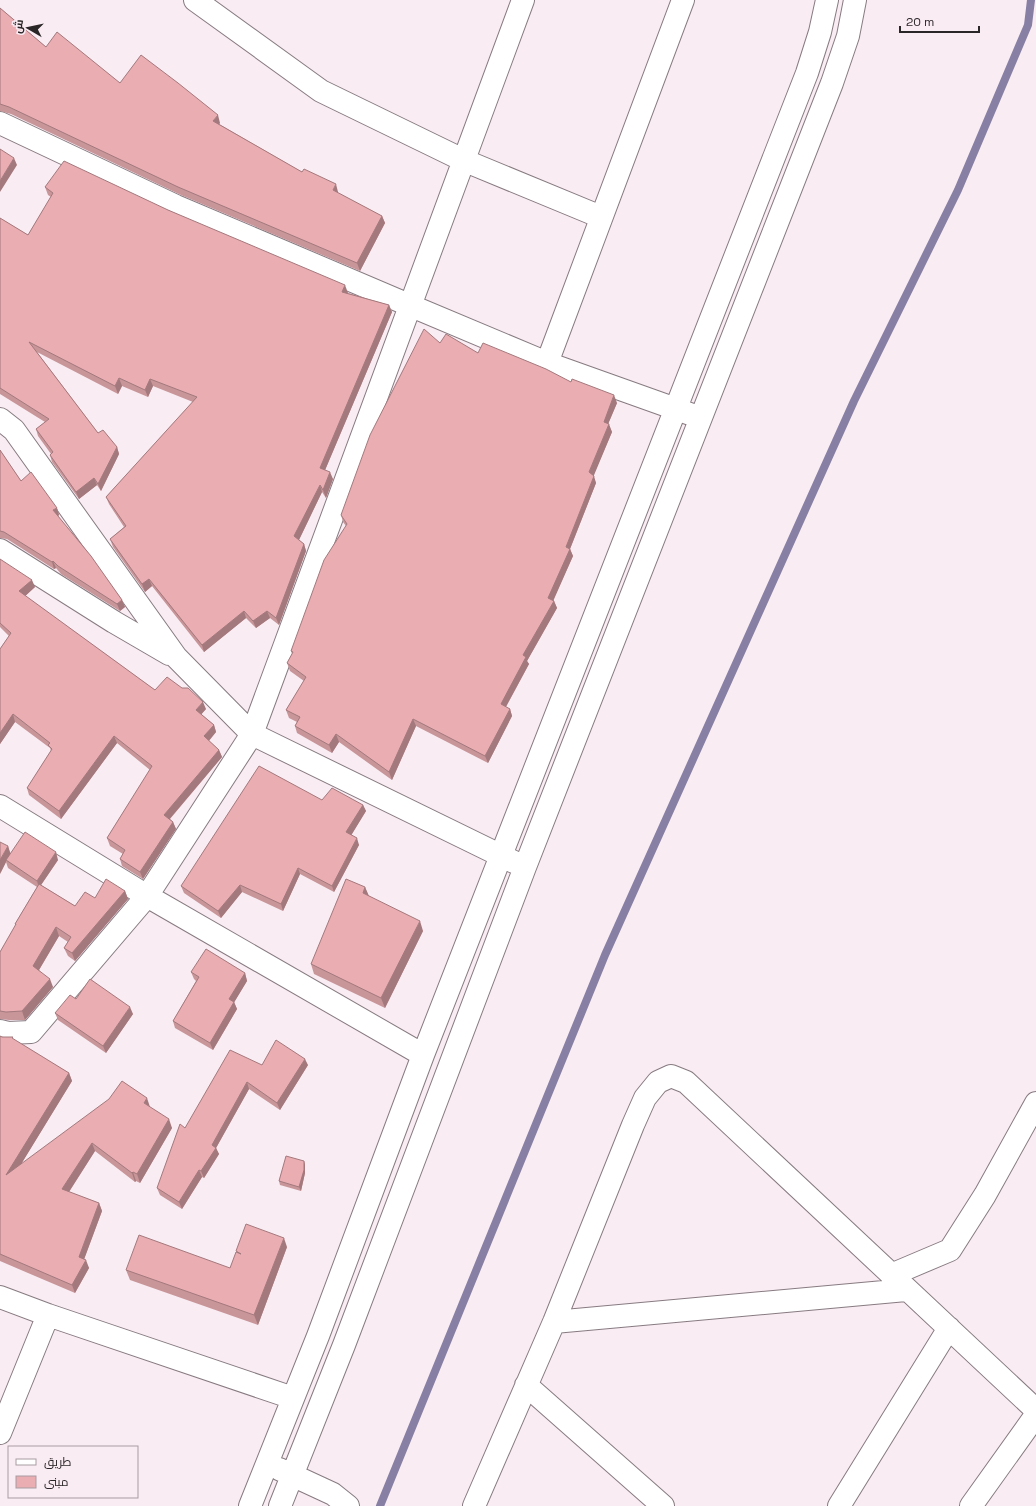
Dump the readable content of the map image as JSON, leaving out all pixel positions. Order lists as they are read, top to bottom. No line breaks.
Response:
{"legend":["طريق","مبنى"],"scale_bar":"20 m","north":"left"}
